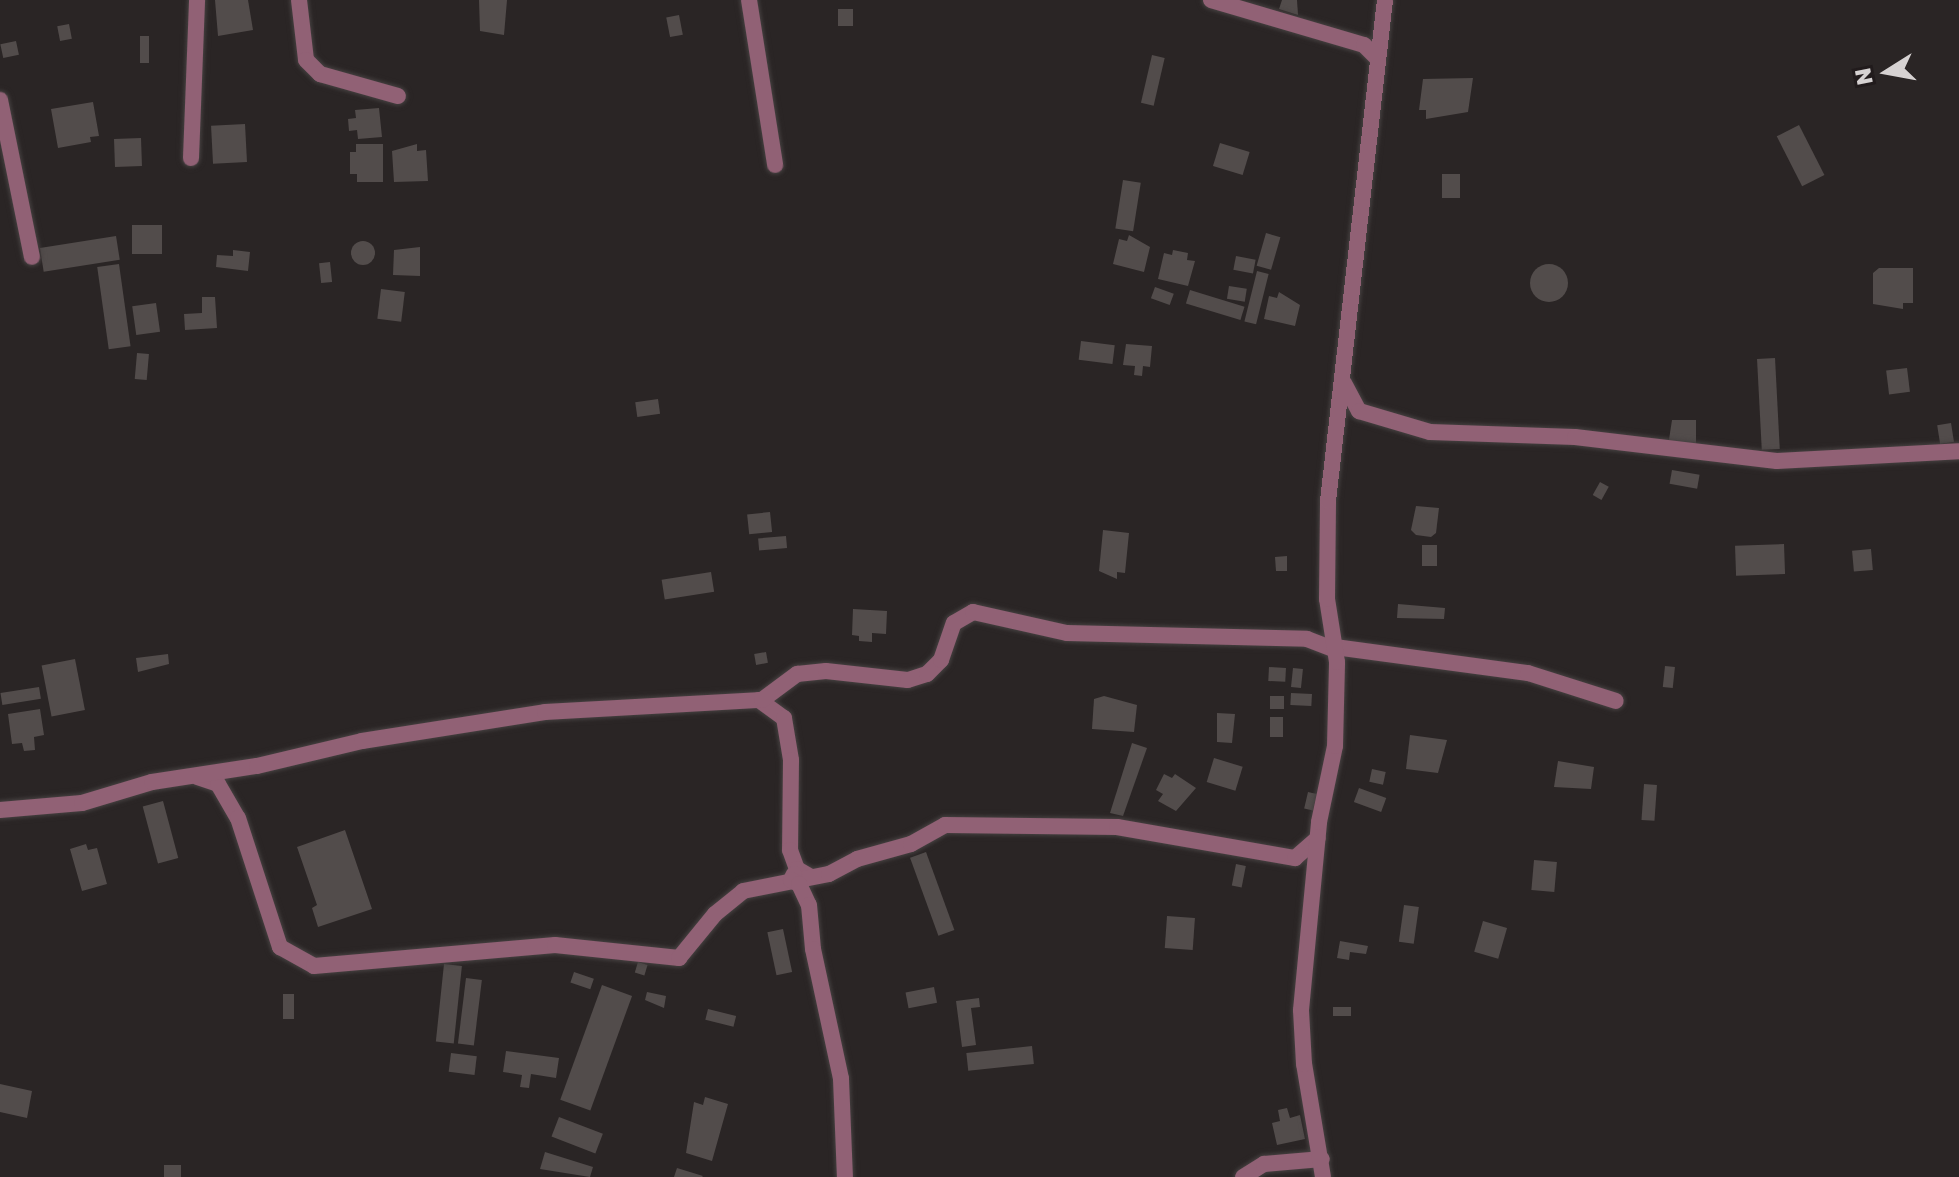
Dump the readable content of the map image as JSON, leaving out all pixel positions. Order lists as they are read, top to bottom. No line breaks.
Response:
{"north":"left"}
